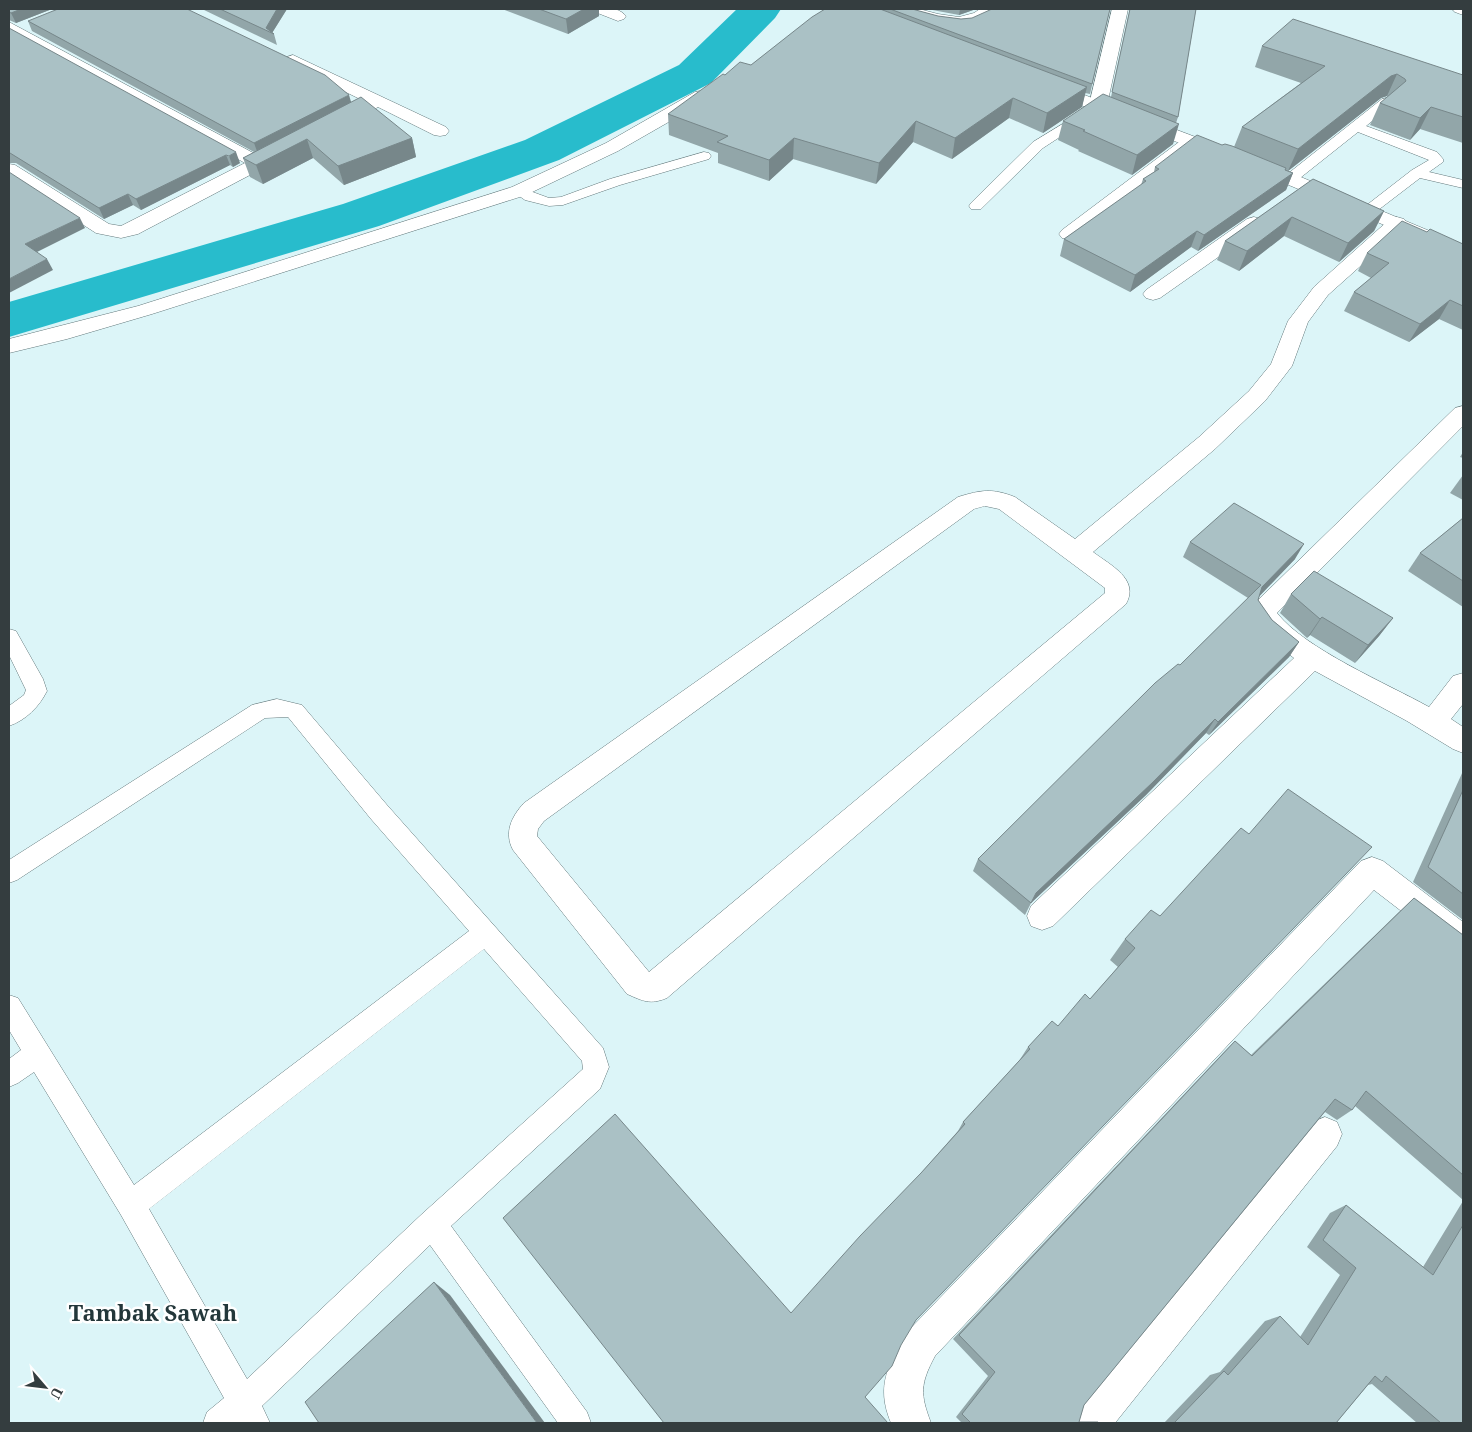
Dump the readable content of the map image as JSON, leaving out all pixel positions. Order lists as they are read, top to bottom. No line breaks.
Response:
{"districts":["Tambak Sawah"],"north":"bottom right"}
